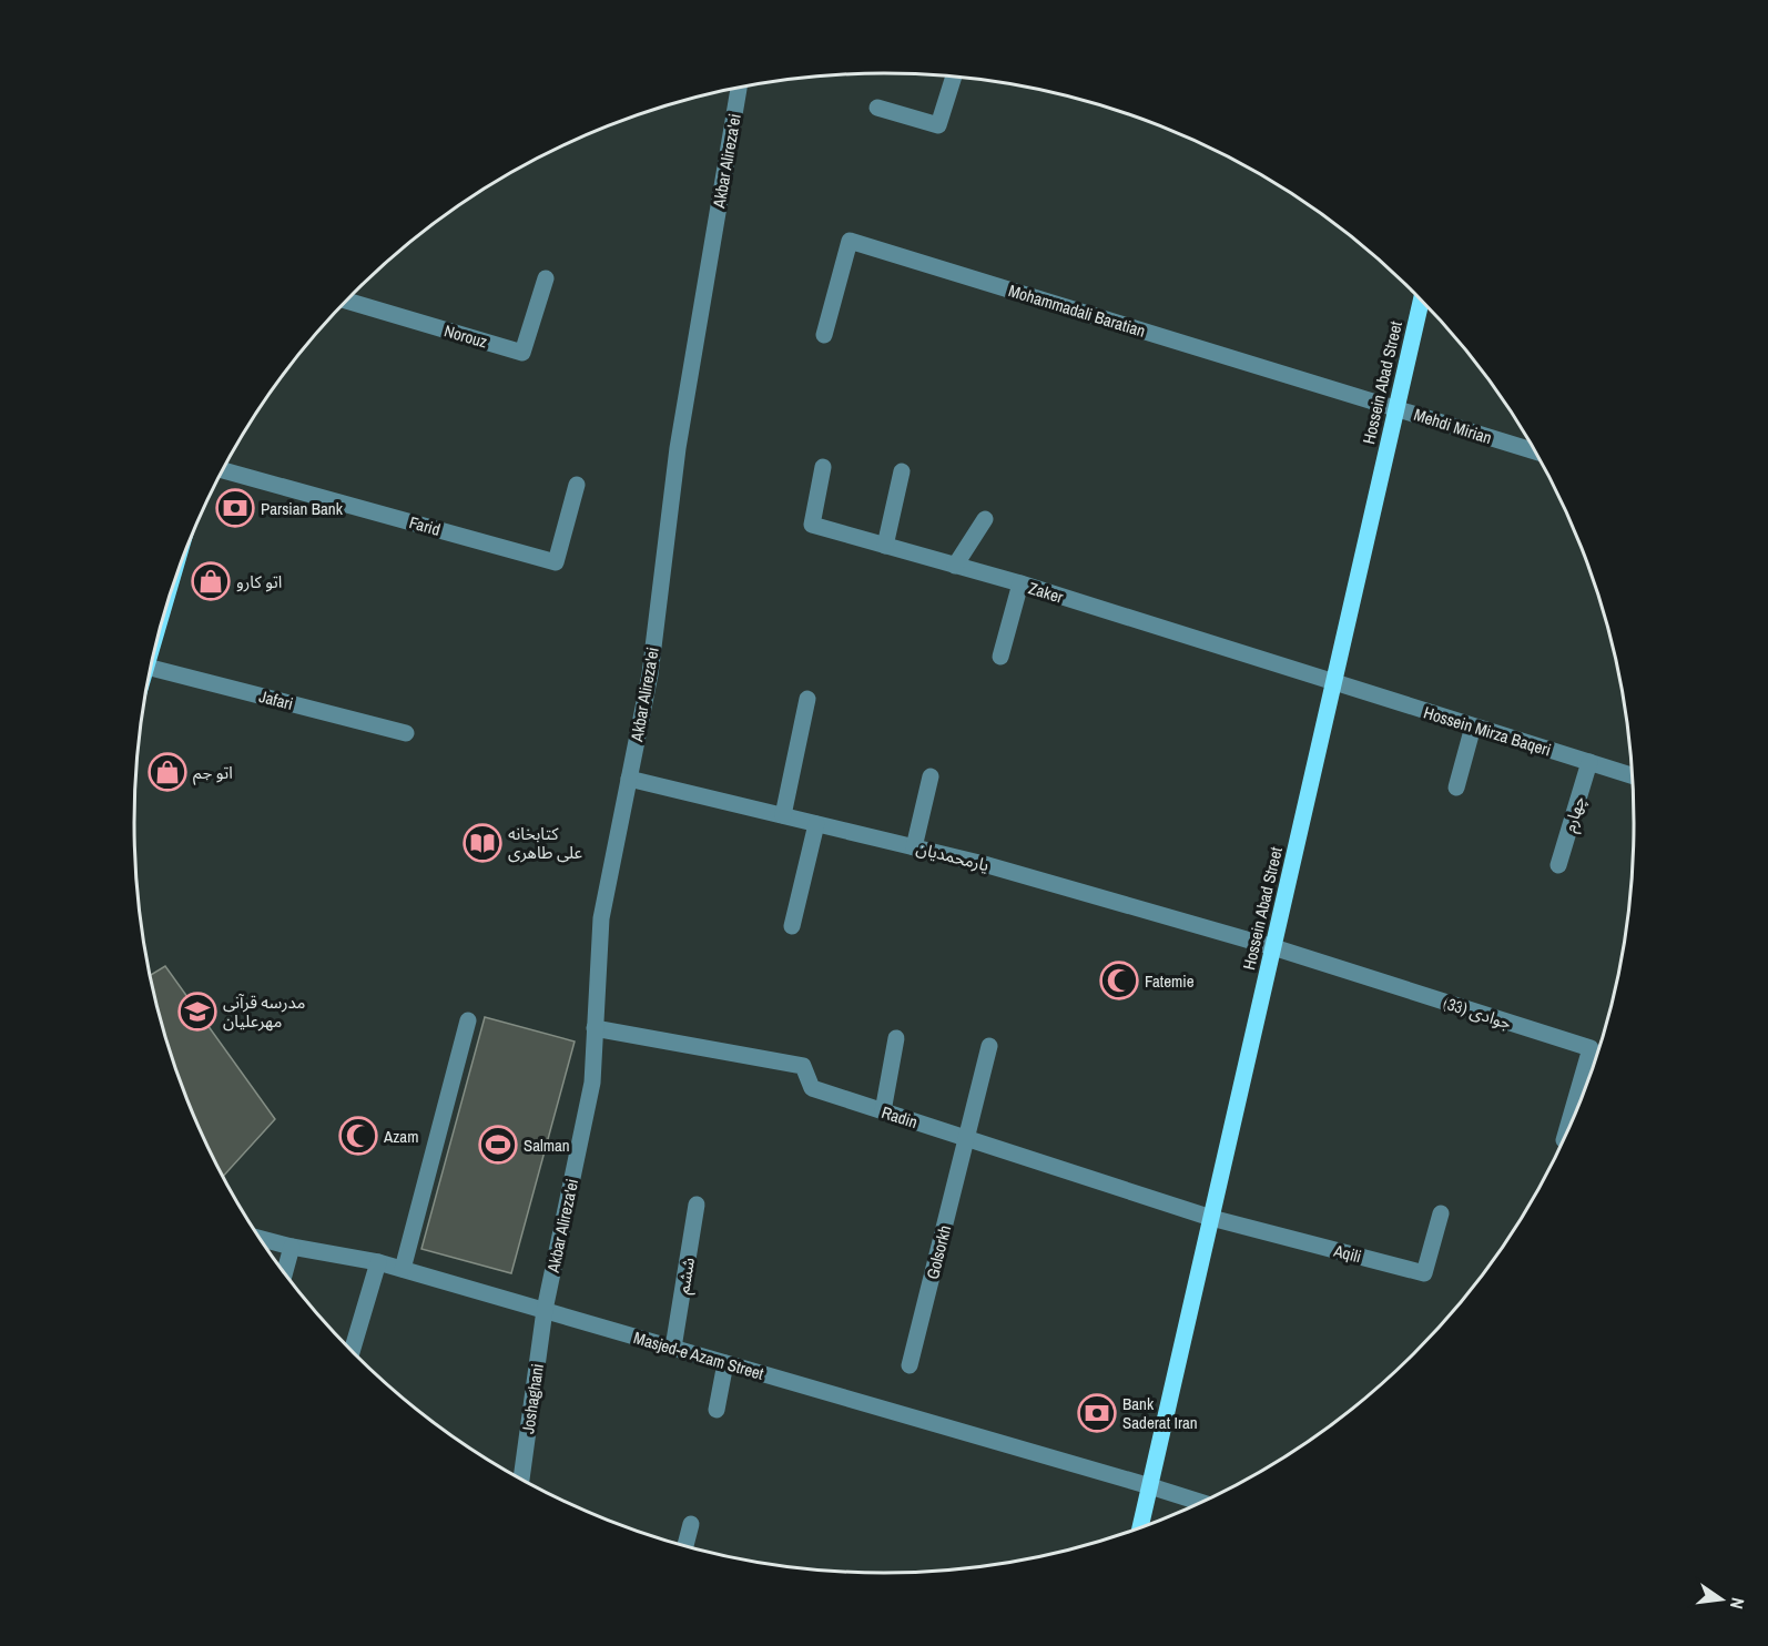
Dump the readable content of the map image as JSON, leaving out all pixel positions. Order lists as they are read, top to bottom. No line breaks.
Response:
{"streets":{"main road":["Hossein Abad Street"],"street":["Akbar Alireza'ei","Mohammadali Baratian","Norouz","Mehdi Mirian","Farid","Zaker","Jafari","Hossein Mirza Baqeri","چهارم","یارمحمدیان","جوادی (33)","Radin","Golsorkh","Aqili","ششم","Masjed-e Azam Street","Joshaghani"]},"crossings":[["Akbar Alireza'ei","یارمحمدیان"],["Akbar Alireza'ei","Radin"],["Akbar Alireza'ei","Masjed-e Azam Street"],["Akbar Alireza'ei","Joshaghani"],["Mohammadali Baratian","Hossein Abad Street"],["Mohammadali Baratian","Mehdi Mirian"],["Hossein Abad Street","Mehdi Mirian"],["Hossein Abad Street","Zaker"],["Hossein Abad Street","Hossein Mirza Baqeri"],["Hossein Abad Street","یارمحمدیان"],["Hossein Abad Street","جوادی (33)"],["Hossein Abad Street","Radin"],["Hossein Abad Street","Aqili"],["Hossein Abad Street","Masjed-e Azam Street"],["Zaker","Hossein Mirza Baqeri"],["Hossein Mirza Baqeri","چهارم"],["یارمحمدیان","جوادی (33)"],["Radin","Golsorkh"],["Radin","Aqili"],["ششم","Masjed-e Azam Street"],["Masjed-e Azam Street","Joshaghani"]],"places":{"bank":["Parsian Bank","Bank Saderat Iran"],"shop":["اتو کارو","اتو جم"],"library":["کتابخانه علی طاهری"],"mosque":["Fatemie","Azam"],"school or university":["مدرسه قرآنی مهرعلیان"],"sports":["Salman"]},"north":"right"}
